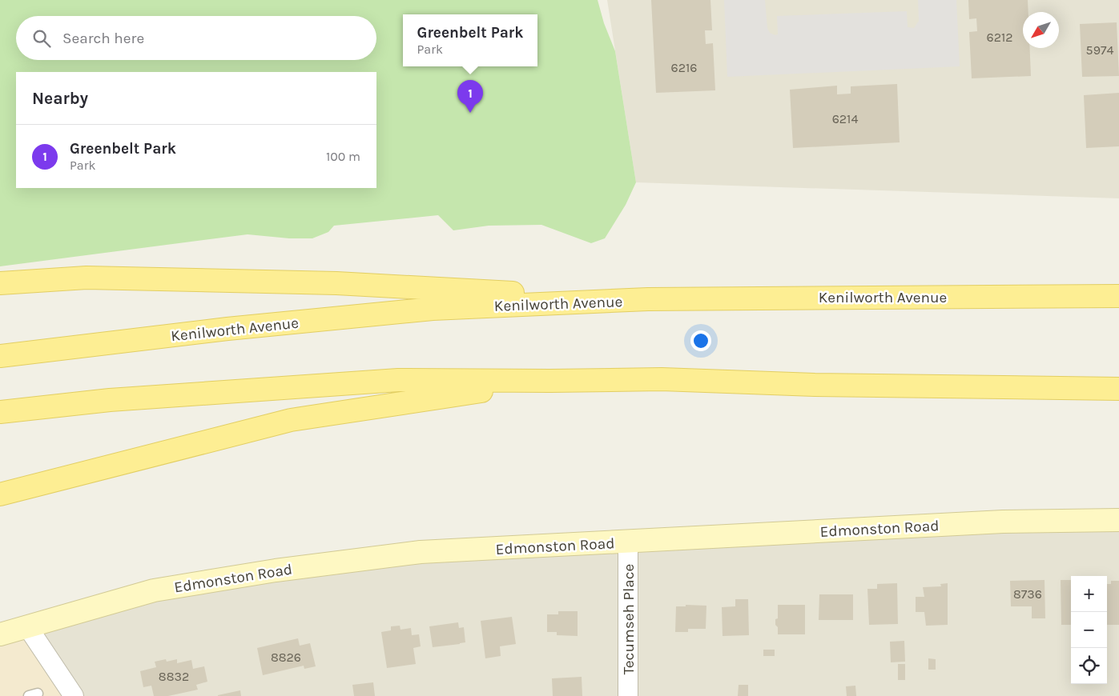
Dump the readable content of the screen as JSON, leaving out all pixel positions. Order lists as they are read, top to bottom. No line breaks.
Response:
{"streets":{"main road":["Kenilworth Avenue"],"street":["Edmonston Road","Tecumseh Place"]},"crossings":[["Edmonston Road","Tecumseh Place"]],"house_numbers":["6212","5974","6216","6214","8736","8826","8832"],"north":"bottom left","page":{"popup":["Greenbelt Park","Park"],"search":"Search here","heading":"Nearby","pins":"1","list":[{"mark":"1","name":"Greenbelt Park","note":"Park","value":"100 m"}],"map_buttons":["+","−"]}}
